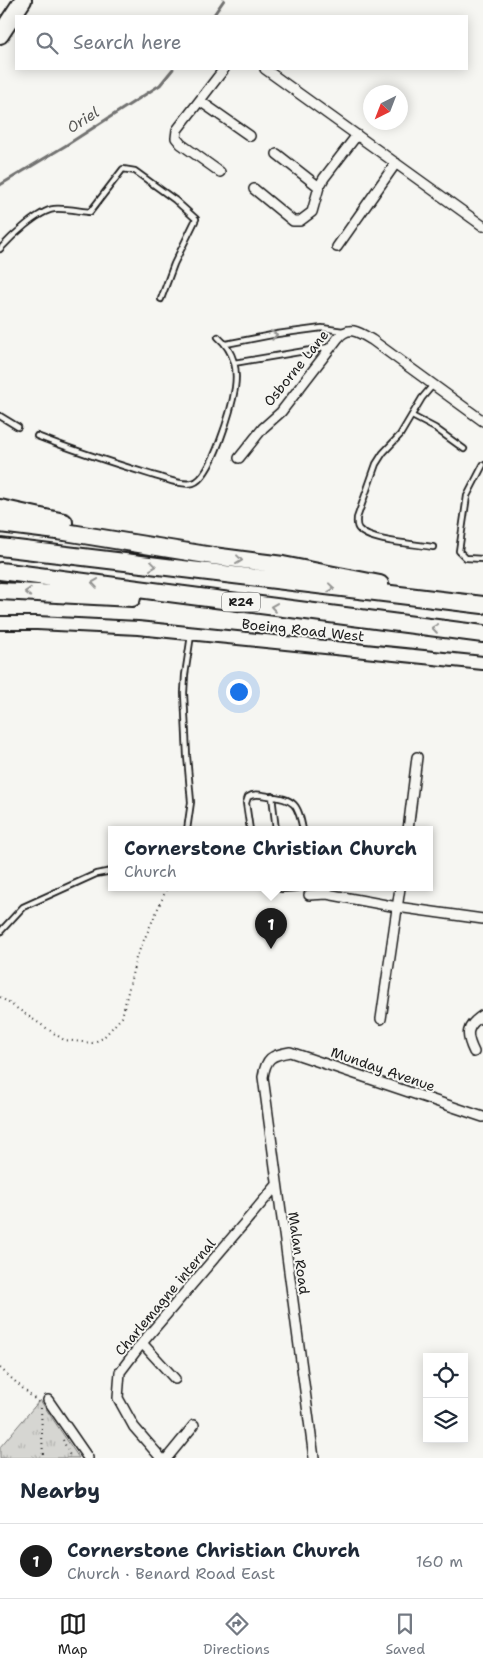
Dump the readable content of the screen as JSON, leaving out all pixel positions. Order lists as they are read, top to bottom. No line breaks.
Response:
{"streets":{"highway":["R24"],"main road":["Boeing Road West"],"street":["Osborne Lane","Munday Avenue","Malan Road","Charlemagne internal"]},"crossings":[["Munday Avenue","Malan Road"],["Malan Road","Charlemagne internal"]],"water":["Oriel"],"north":"bottom left","page":{"search":"Search here","popup":["Cornerstone Christian Church","Church"],"pins":"1","heading":"Nearby","list":[{"mark":"1","name":"Cornerstone Christian Church","note":"Church · Benard Road East","value":"160 m"}],"nav":["Map","Directions","Saved"]}}
